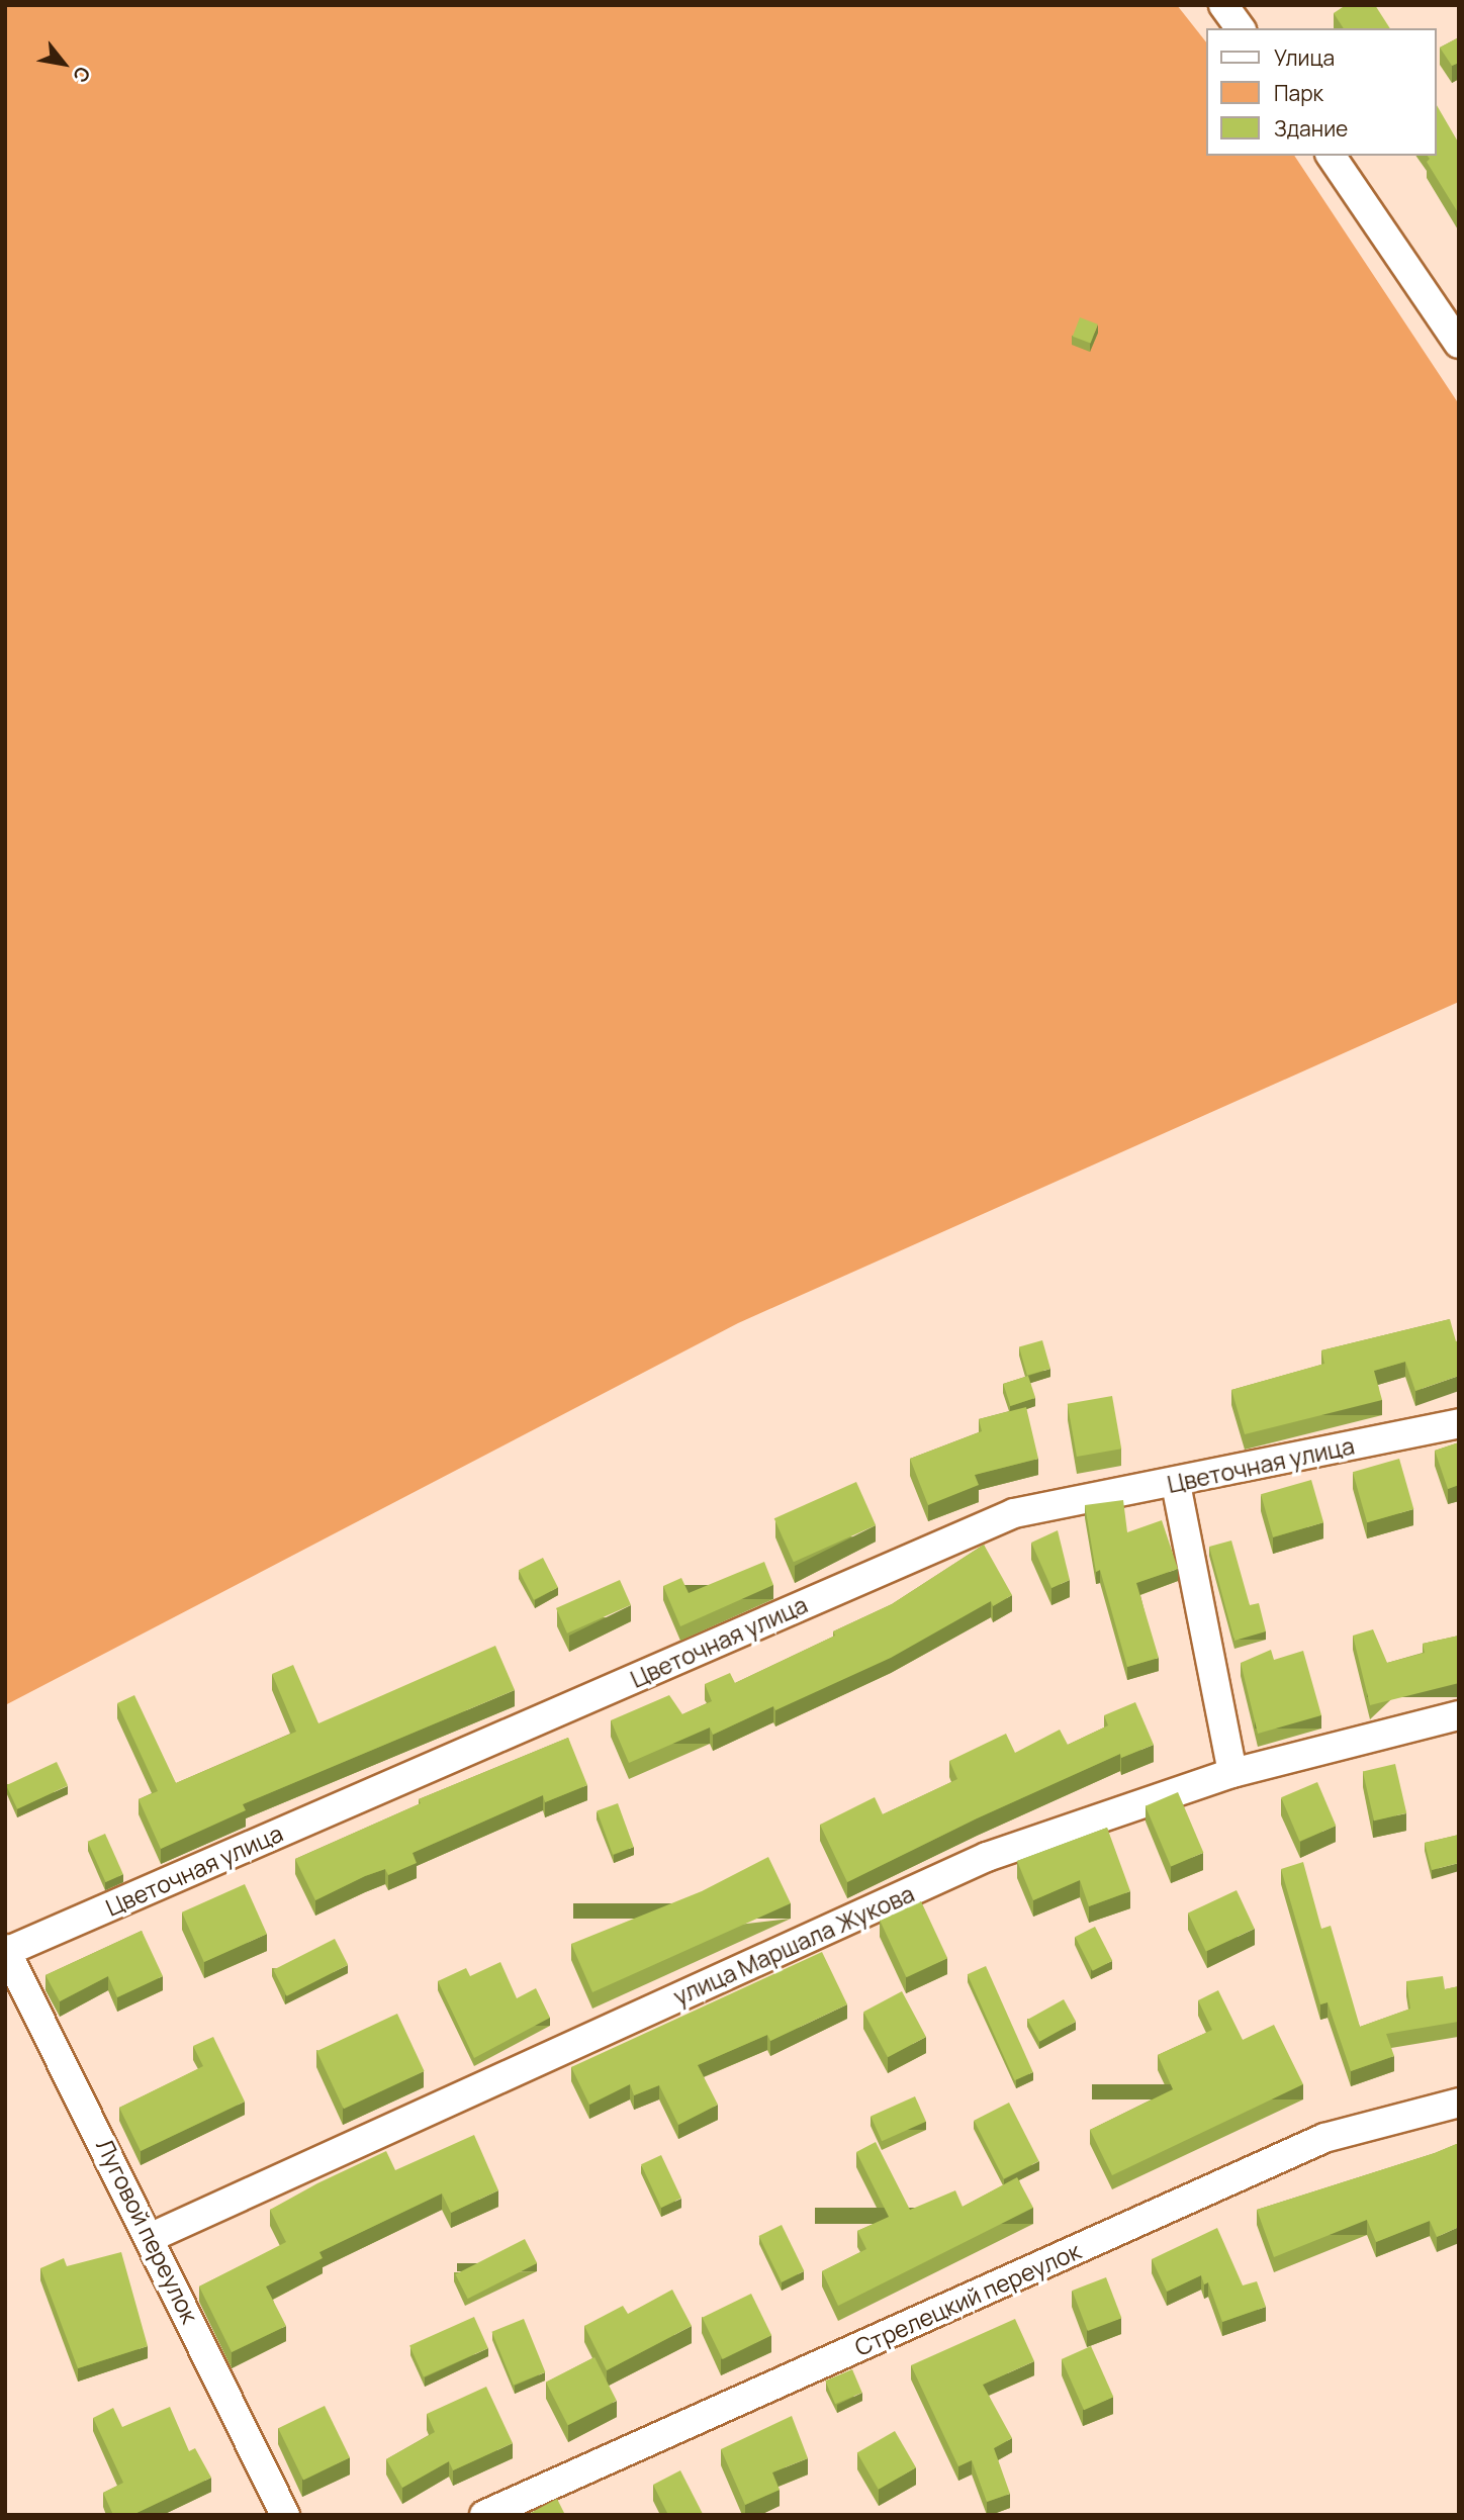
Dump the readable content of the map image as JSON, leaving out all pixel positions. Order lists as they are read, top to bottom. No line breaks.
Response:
{"streets":{"street":["Цветочная улица","улица Маршала Жукова","Луговой переулок","Стрелецкий переулок"]},"crossings":[["Цветочная улица","Луговой переулок"],["улица Маршала Жукова","Луговой переулок"]],"legend":["Улица","Парк","Здание"],"north":"bottom right"}
